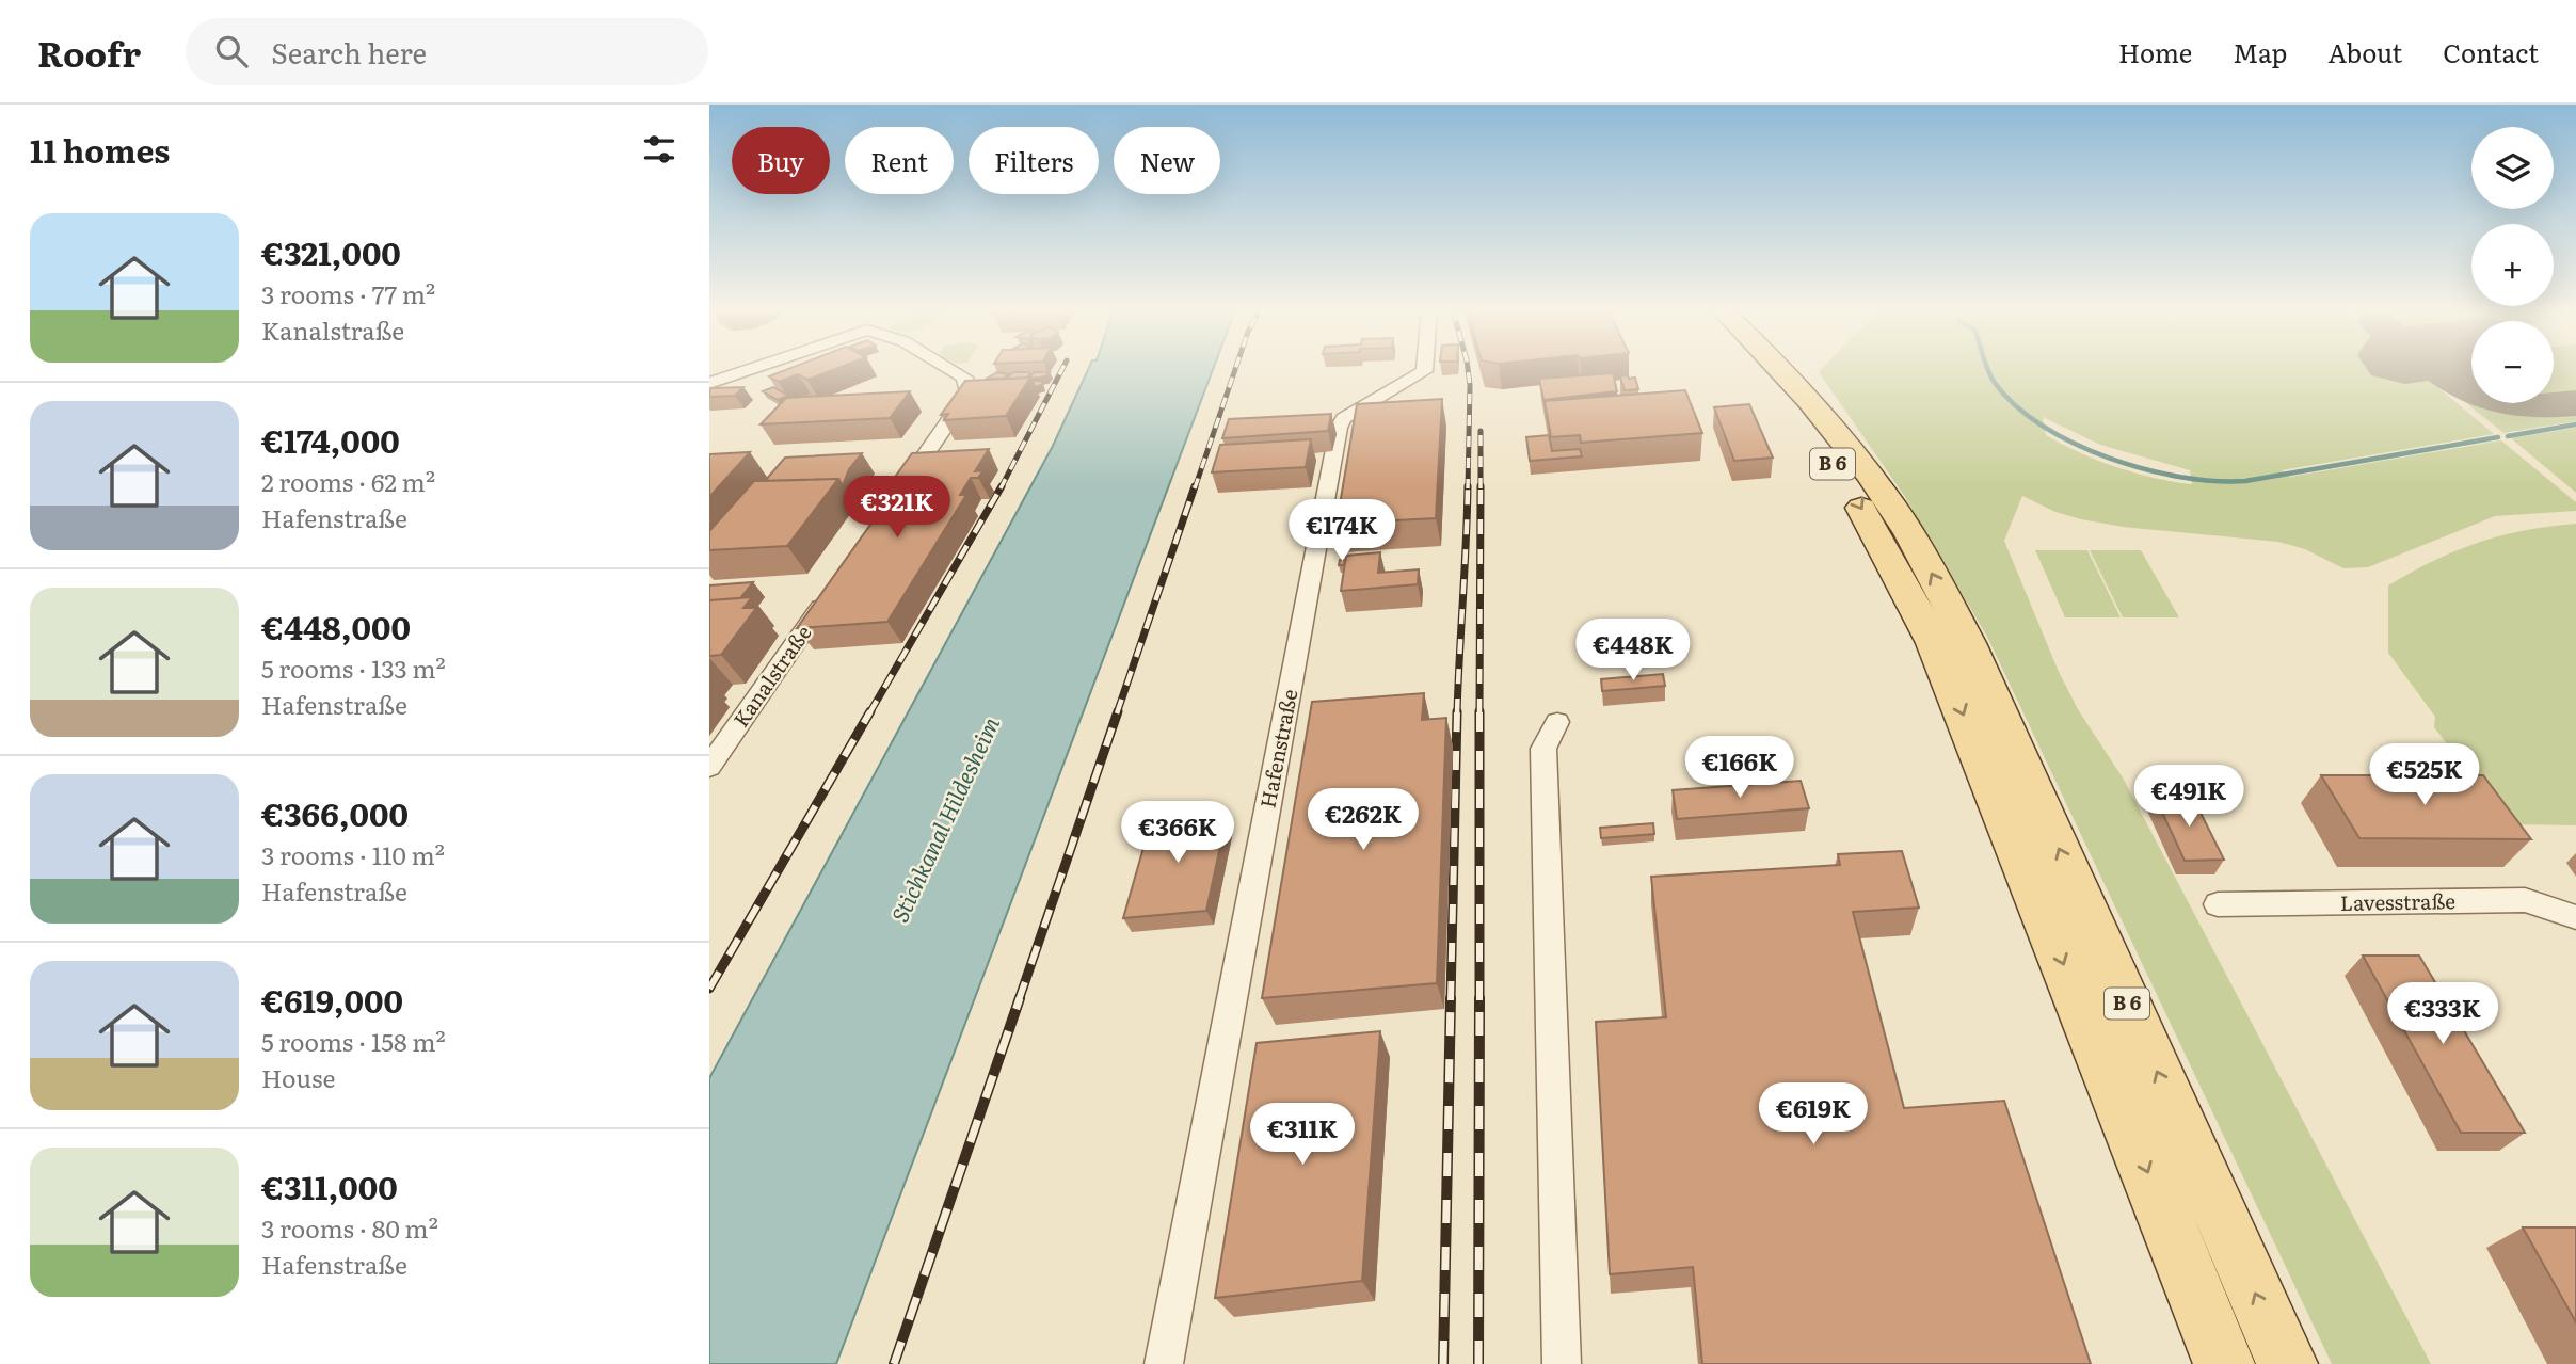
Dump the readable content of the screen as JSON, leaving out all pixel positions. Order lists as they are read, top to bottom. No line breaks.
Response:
{"streets":{"main road":["B 6"],"street":["Kanalstraße","Hafenstraße","Lavesstraße"]},"water":["Stichkanal Hildesheim"],"page":{"header":"Roofr","search":"Search here","nav":["Home","Map","About","Contact"],"heading":"11 homes","map_buttons":["+","−"],"chip":["Buy","Rent","Filters","New"],"list":[{"name":"€321,000","note":"3 rooms · 77 m² · Kanalstraße"},{"name":"€174,000","note":"2 rooms · 62 m² · Hafenstraße"},{"name":"€448,000","note":"5 rooms · 133 m² · Hafenstraße"},{"name":"€366,000","note":"3 rooms · 110 m² · Hafenstraße"},{"name":"€619,000","note":"5 rooms · 158 m² · House"},{"name":"€311,000","note":"3 rooms · 80 m² · Hafenstraße"}],"price":["€321K","€174K","€448K","€166K","€525K","€491K","€262K","€366K","€333K","€619K","€311K"]}}
